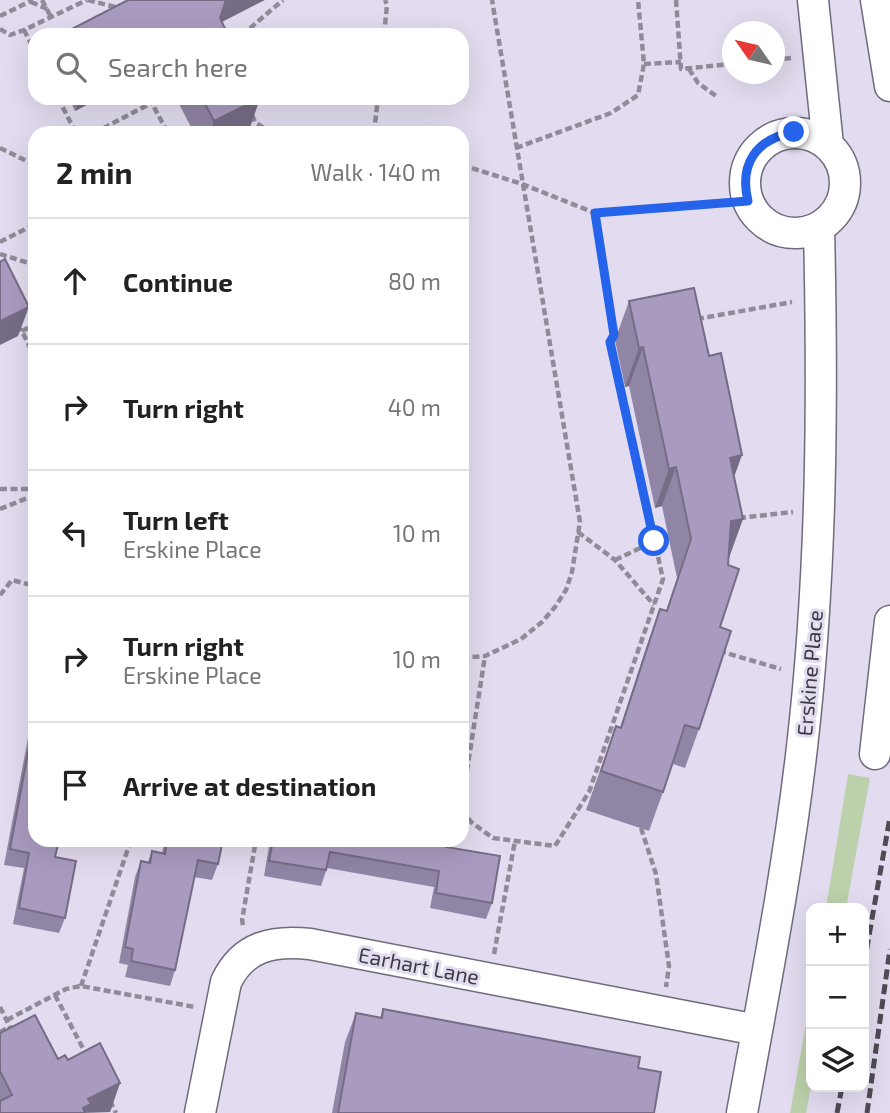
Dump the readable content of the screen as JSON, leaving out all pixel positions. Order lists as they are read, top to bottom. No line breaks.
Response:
{"streets":{"street":["Erskine Place","Earhart Lane"]},"crossings":[["Erskine Place","Earhart Lane"]],"north":"top left","page":{"search":"Search here","heading":["2 min","Walk · 140 m"],"list":[["Continue","80 m"],["Turn right","40 m"],["Turn left","Erskine Place","10 m"],["Turn right","Erskine Place","10 m"],"Arrive at destination"],"map_buttons":["+","−"]}}
